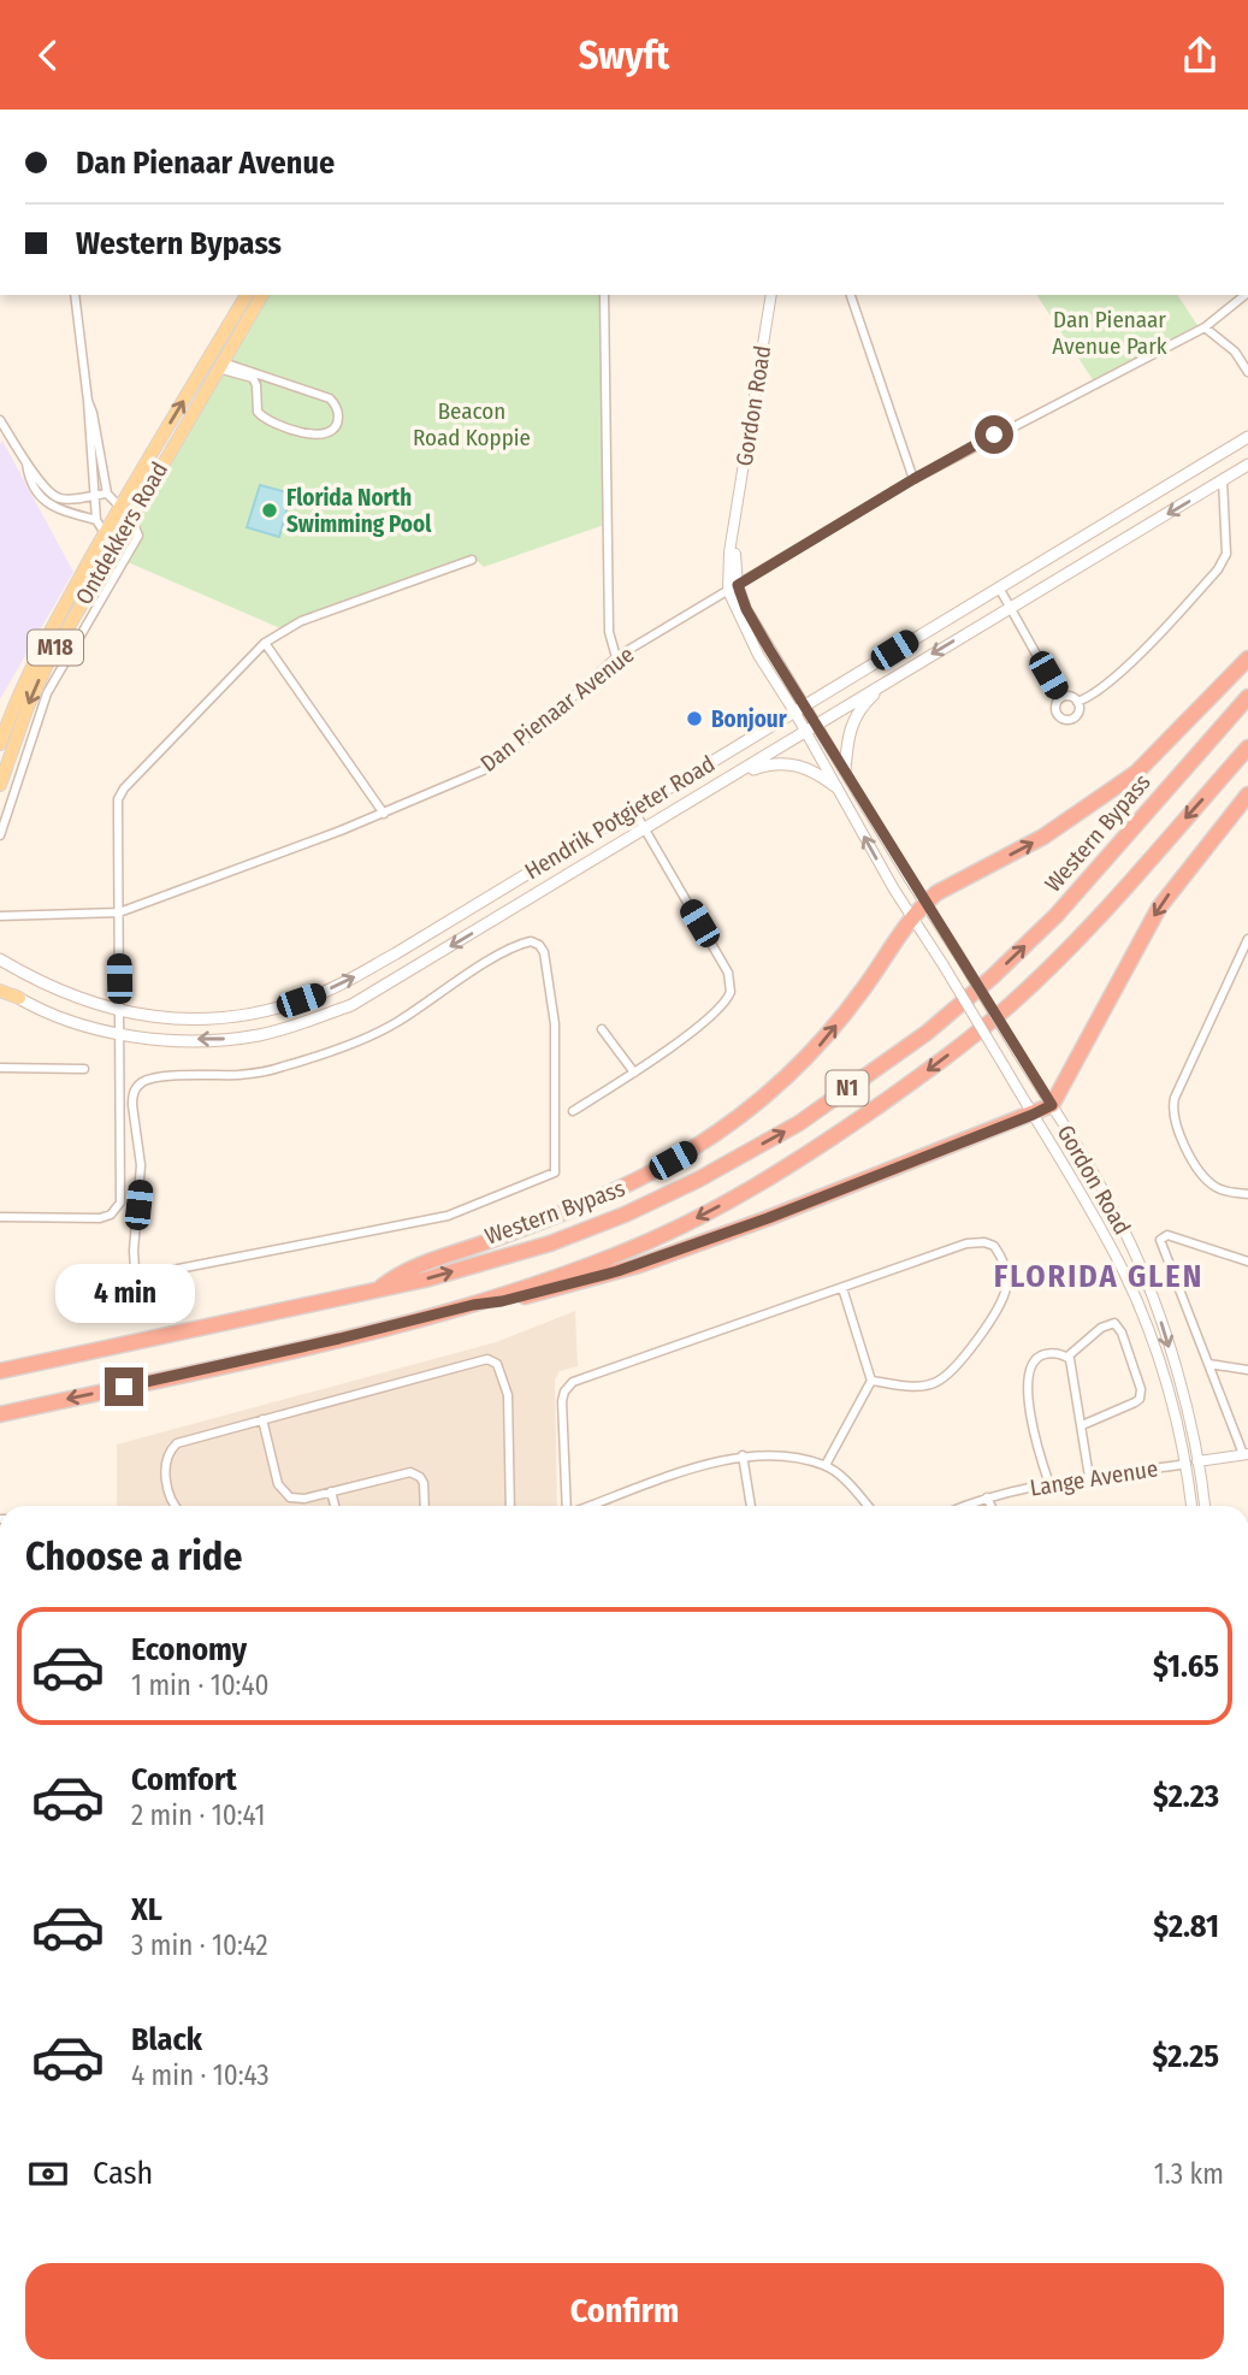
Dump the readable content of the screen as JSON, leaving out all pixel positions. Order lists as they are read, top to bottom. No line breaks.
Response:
{"streets":{"highway":["Western Bypass","N1"],"main road":["Ontdekkers Road","M18","Hendrik Potgieter Road"],"street":["Gordon Road","Dan Pienaar Avenue","Lange Avenue"]},"crossings":[["Gordon Road","Dan Pienaar Avenue"],["Gordon Road","Hendrik Potgieter Road"],["Gordon Road","Lange Avenue"]],"districts":["FLORIDA GLEN"],"parks":["Dan Pienaar Avenue Park","Beacon Road Koppie"],"places":["Florida North Swimming Pool","Bonjour"],"page":{"header":"Swyft","banner":["Dan Pienaar Avenue","Western Bypass"],"bubble":"4 min","heading":"Choose a ride","list":[{"name":"Economy","note":"1 min · 10:40","value":"$1.65"},{"name":"Comfort","note":"2 min · 10:41","value":"$2.23"},{"name":"XL","note":"3 min · 10:42","value":"$2.81"},{"name":"Black","note":"4 min · 10:43","value":"$2.25"}],"pay":["Cash","1.3 km"],"buttons":"Confirm"}}
